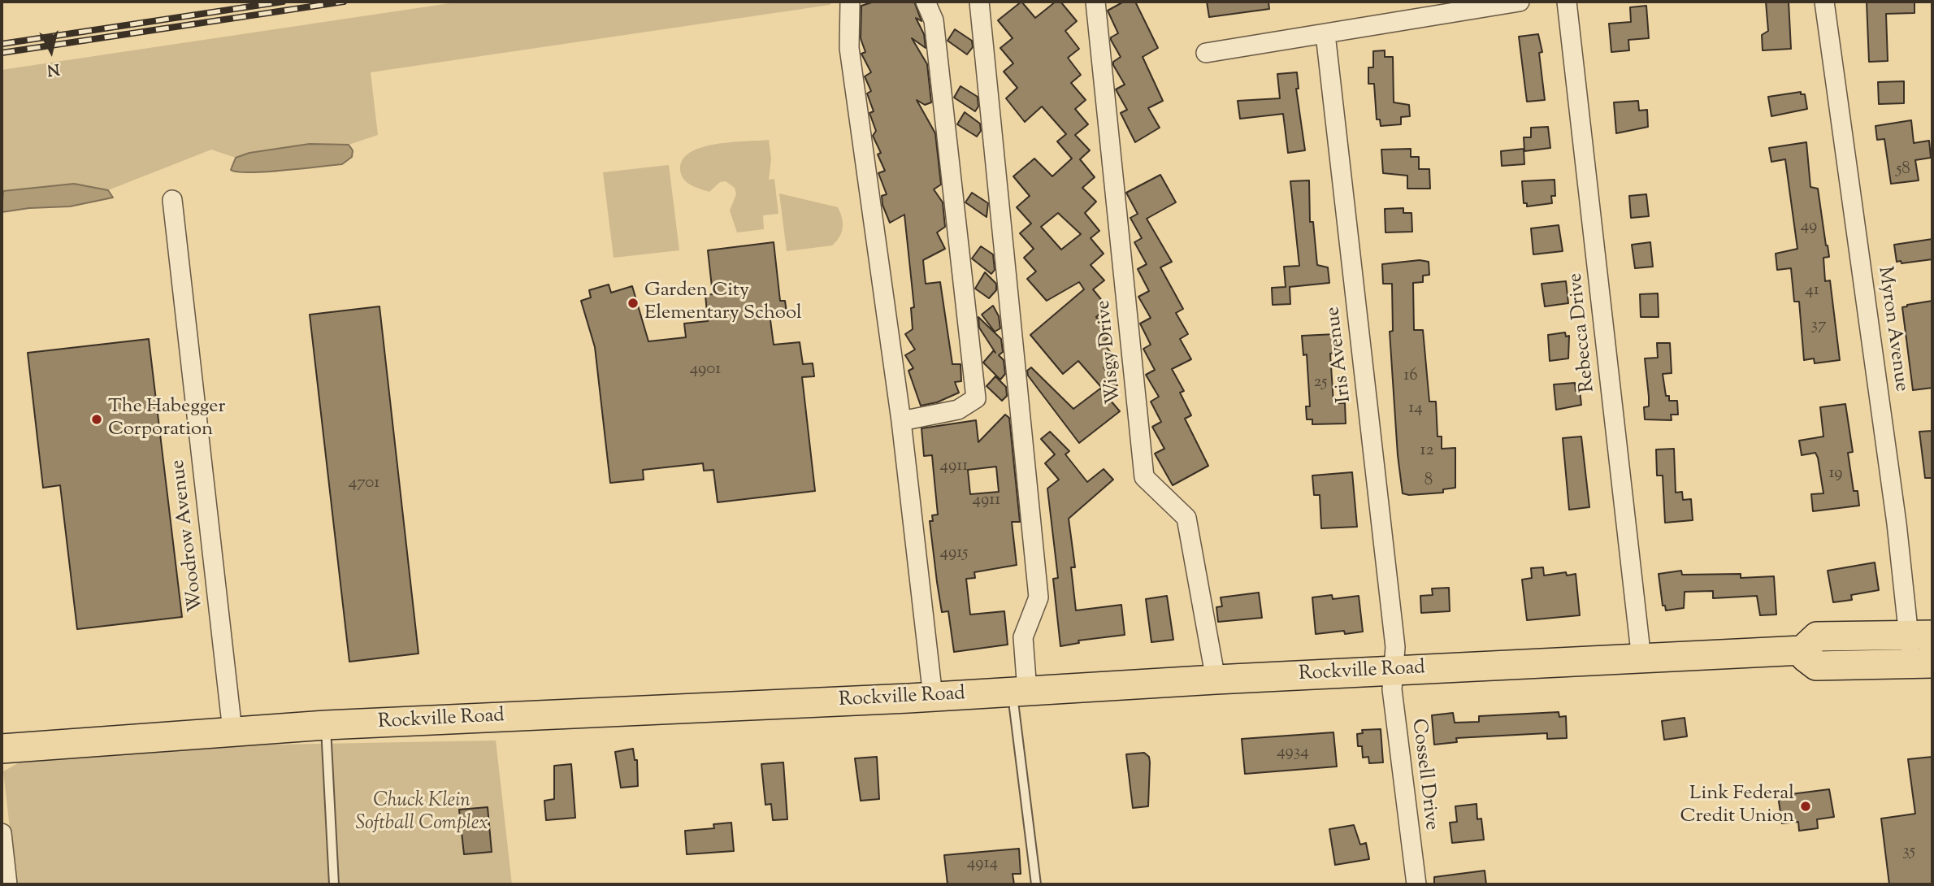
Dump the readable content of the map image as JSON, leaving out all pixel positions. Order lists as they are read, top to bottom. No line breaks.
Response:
{"streets":{"main road":["Rockville Road"],"street":["Myron Avenue","Rebecca Drive","Wisgy Drive","Iris Avenue","Woodrow Avenue","Cossell Drive"]},"crossings":[["Myron Avenue","Rockville Road"],["Rebecca Drive","Rockville Road"],["Wisgy Drive","Rockville Road"],["Iris Avenue","Rockville Road"],["Iris Avenue","Cossell Drive"],["Woodrow Avenue","Rockville Road"],["Rockville Road","Cossell Drive"]],"parks":["Chuck Klein Softball Complex"],"places":["Garden City Elementary School","The Habegger Corporation","Link Federal Credit Union"],"house_numbers":["58","49","41","37","4901","16","25","14","12","4911","19","8","4701","4911","4915","4934","35","4914"],"north":"bottom"}
